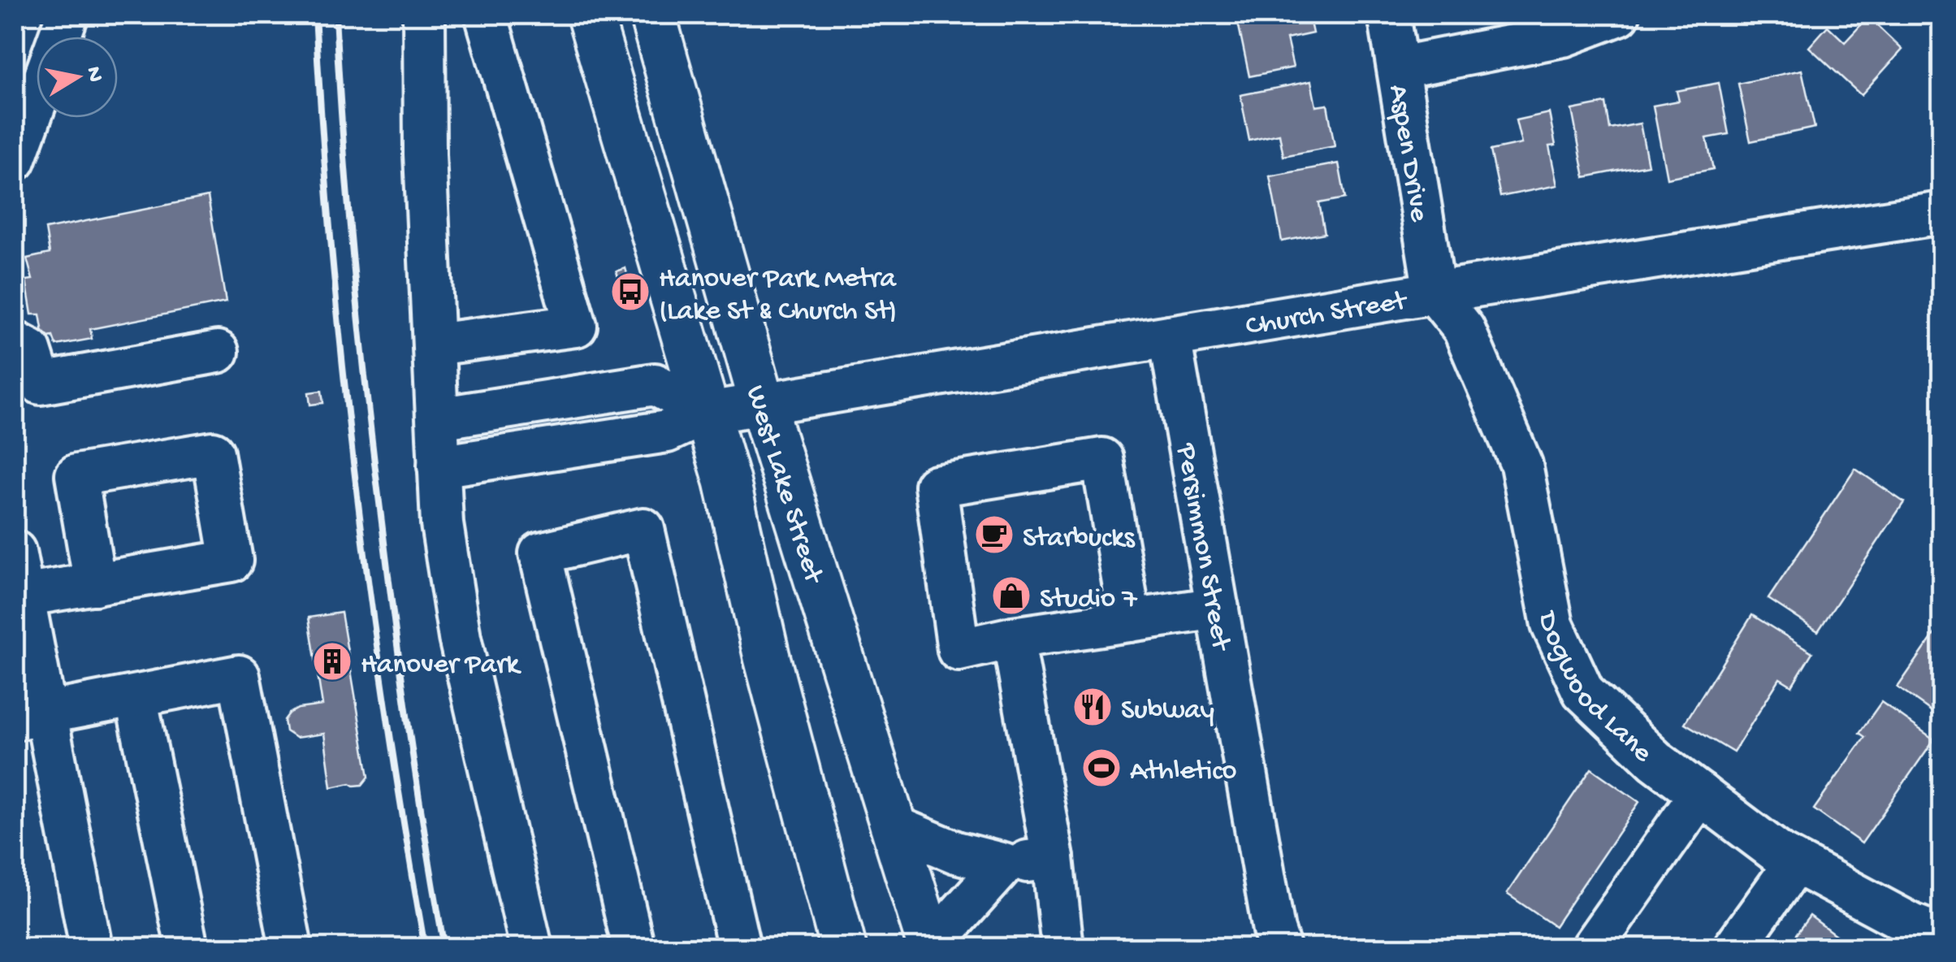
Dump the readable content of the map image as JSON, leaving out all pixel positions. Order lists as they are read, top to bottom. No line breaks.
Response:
{"streets":{"highway":["West Lake Street"],"street":["Aspen Drive","Church Street","Persimmon Street","Dogwood Lane"]},"crossings":[["Aspen Drive","Church Street"],["Aspen Drive","Dogwood Lane"],["Church Street","West Lake Street"],["Church Street","Persimmon Street"],["Church Street","Dogwood Lane"]],"places":{"bus stop":["Hanover Park Metra (Lake St & Church St)"],"cafe":["Starbucks"],"shop":["Studio 7"],"building":["Hanover Park"],"restaurant":["Subway"],"sports":["Athletico"]},"north":"right"}
